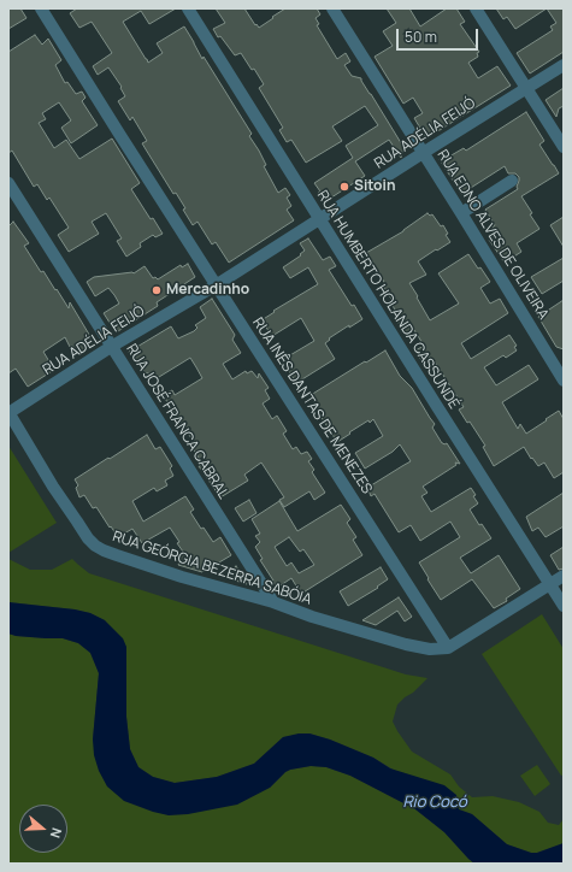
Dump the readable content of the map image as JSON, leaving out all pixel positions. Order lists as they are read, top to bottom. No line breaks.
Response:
{"streets":{"street":["RUA ADÉLIA FEIJÓ","RUA EDNO ALVES DE OLIVEIRA","RUA HUMBERTO HOLANDA CASSUNDÉ","RUA INÊS DANTAS DE MENEZES","RUA JOSÉ FRANCA CABRAL","RUA GEÓRGIA BEZERRA SABÓIA"]},"crossings":[["RUA ADÉLIA FEIJÓ","RUA EDNO ALVES DE OLIVEIRA"],["RUA ADÉLIA FEIJÓ","RUA HUMBERTO HOLANDA CASSUNDÉ"],["RUA ADÉLIA FEIJÓ","RUA INÊS DANTAS DE MENEZES"],["RUA ADÉLIA FEIJÓ","RUA JOSÉ FRANCA CABRAL"],["RUA ADÉLIA FEIJÓ","RUA GEÓRGIA BEZERRA SABÓIA"],["RUA INÊS DANTAS DE MENEZES","RUA GEÓRGIA BEZERRA SABÓIA"],["RUA JOSÉ FRANCA CABRAL","RUA GEÓRGIA BEZERRA SABÓIA"]],"water":["Rio Cocó"],"places":["Sitoin","Mercadinho"],"scale_bar":"50 m","north":"right"}
